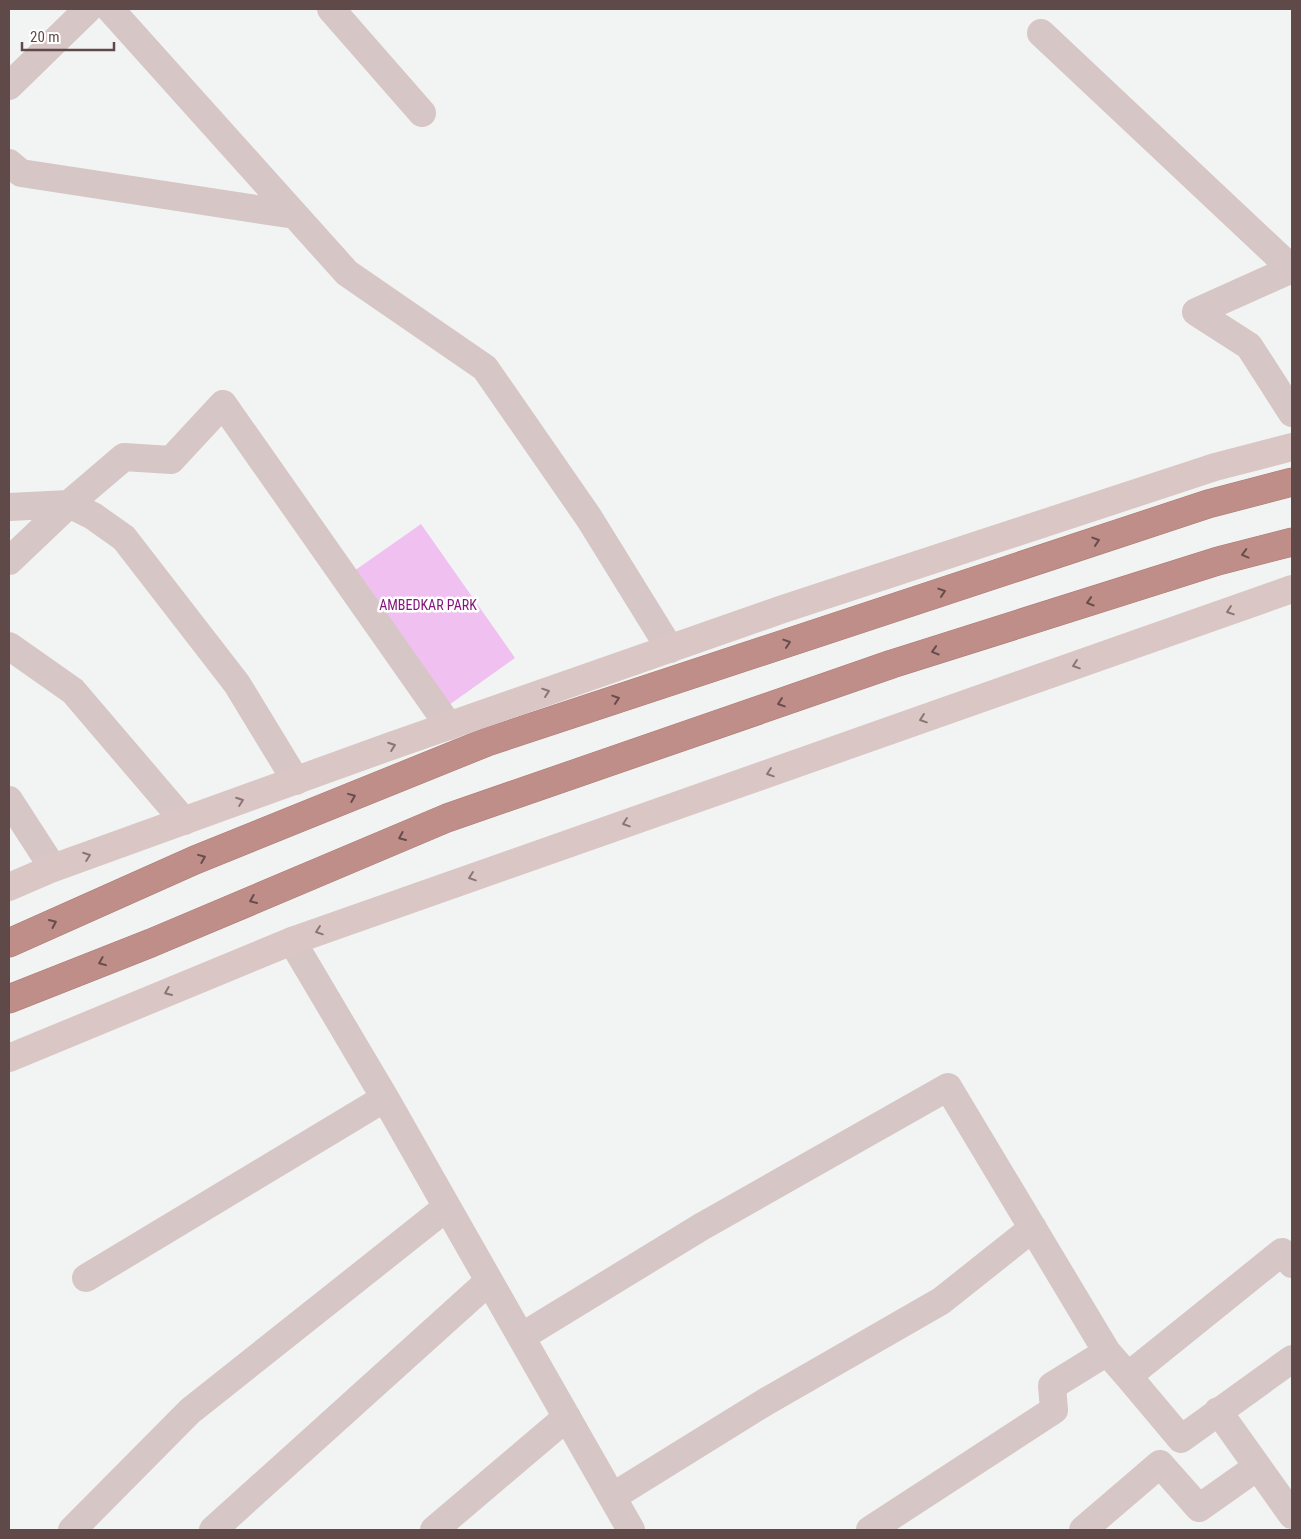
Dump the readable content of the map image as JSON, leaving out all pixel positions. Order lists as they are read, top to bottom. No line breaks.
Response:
{"parks":["AMBEDKAR PARK"],"scale_bar":"20 m"}
